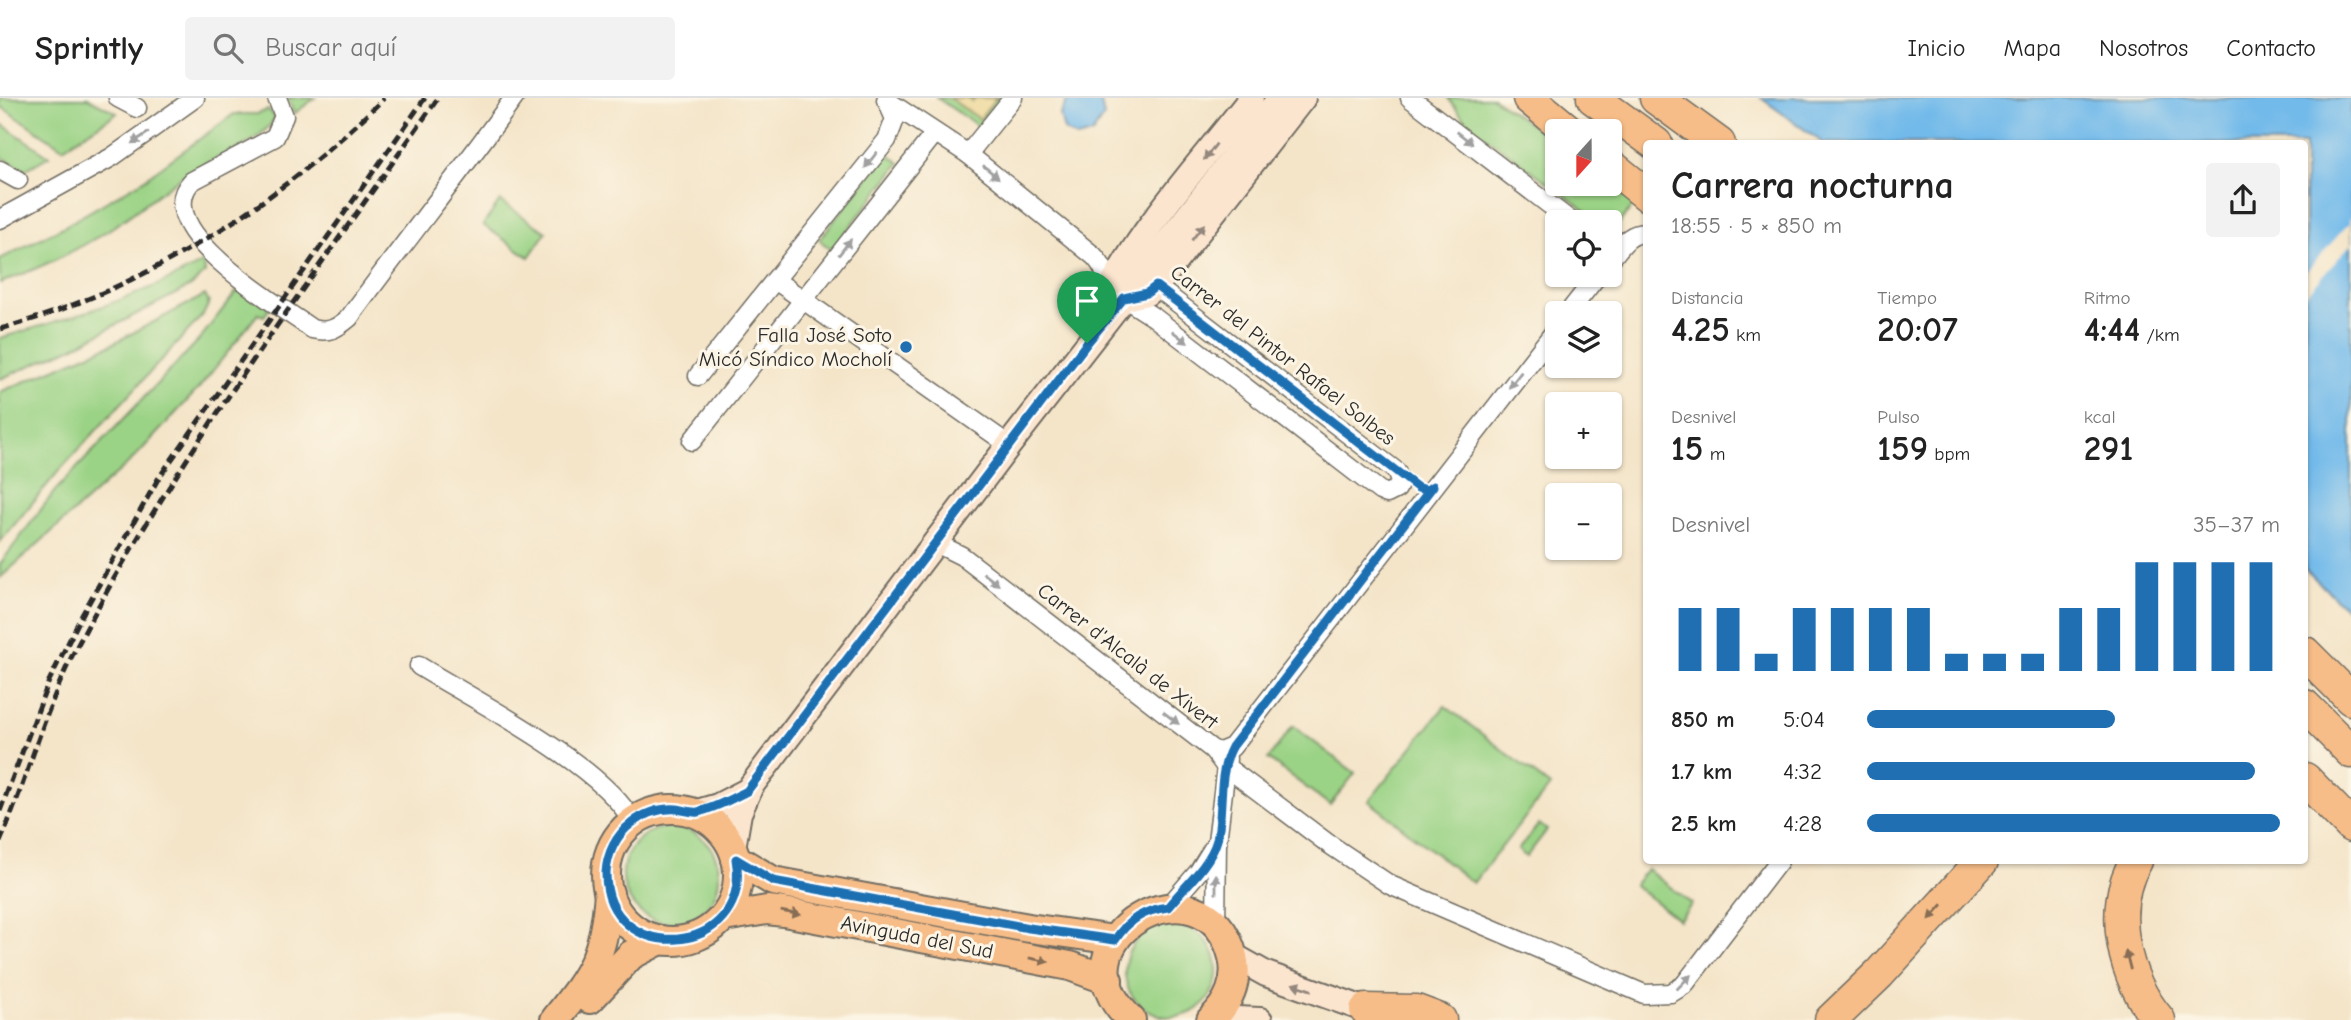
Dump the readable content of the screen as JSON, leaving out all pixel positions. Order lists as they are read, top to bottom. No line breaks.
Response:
{"streets":{"main road":["Avinguda del Sud"],"street":["Carrer del Pintor Rafael Solbes","Carrer d'Alcalà de Xivert"]},"one_way":["Carrer d'Alcalà de Xivert"],"places":["Falla José Soto Micó Síndico Mocholí"],"north":"bottom","page":{"header":"Sprintly","search":"Buscar aquí","nav":["Inicio","Mapa","Nosotros","Contacto"],"map_buttons":["+","−"],"heading":["Carrera nocturna","18:55 · 5 × 850 m"],"stats":[["Distancia","4.25 km"],["Tiempo","20:07"],["Ritmo","4:44 /km"],["Desnivel","15 m"],["Pulso","159 bpm"],["kcal","291"]],"chart":["Desnivel","35–37 m"],"list":[{"name":"850 m","note":"5:04"},{"name":"1.7 km","note":"4:32"},{"name":"2.5 km","note":"4:28"}]}}
